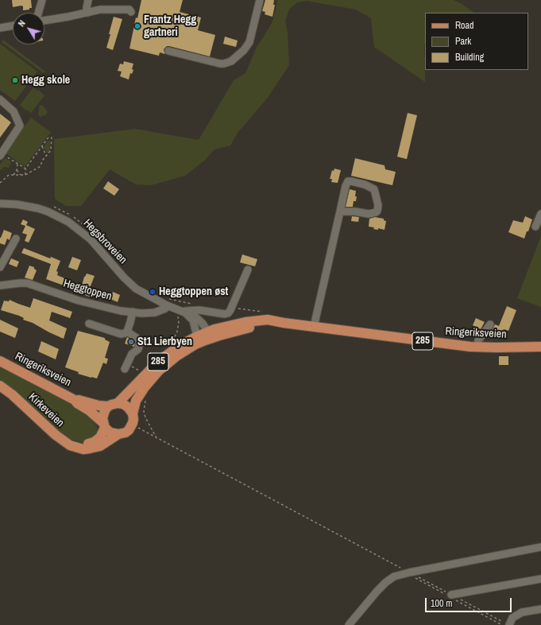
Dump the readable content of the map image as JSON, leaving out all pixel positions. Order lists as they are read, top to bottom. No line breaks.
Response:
{"streets":{"main road":["Ringeriksveien","285","Kirkeveien"],"street":["Hegsbroveien","Heggtoppen"]},"crossings":[["Hegsbroveien","Heggtoppen"],["Hegsbroveien","Ringeriksveien"],["Ringeriksveien","285"],["Ringeriksveien","Kirkeveien"],["285","Kirkeveien"]],"places":["Frantz Hegg gartneri","Hegg skole","Heggtoppen øst","St1 Lierbyen"],"legend":["Road","Park","Building"],"scale_bar":"100 m","north":"top left"}
